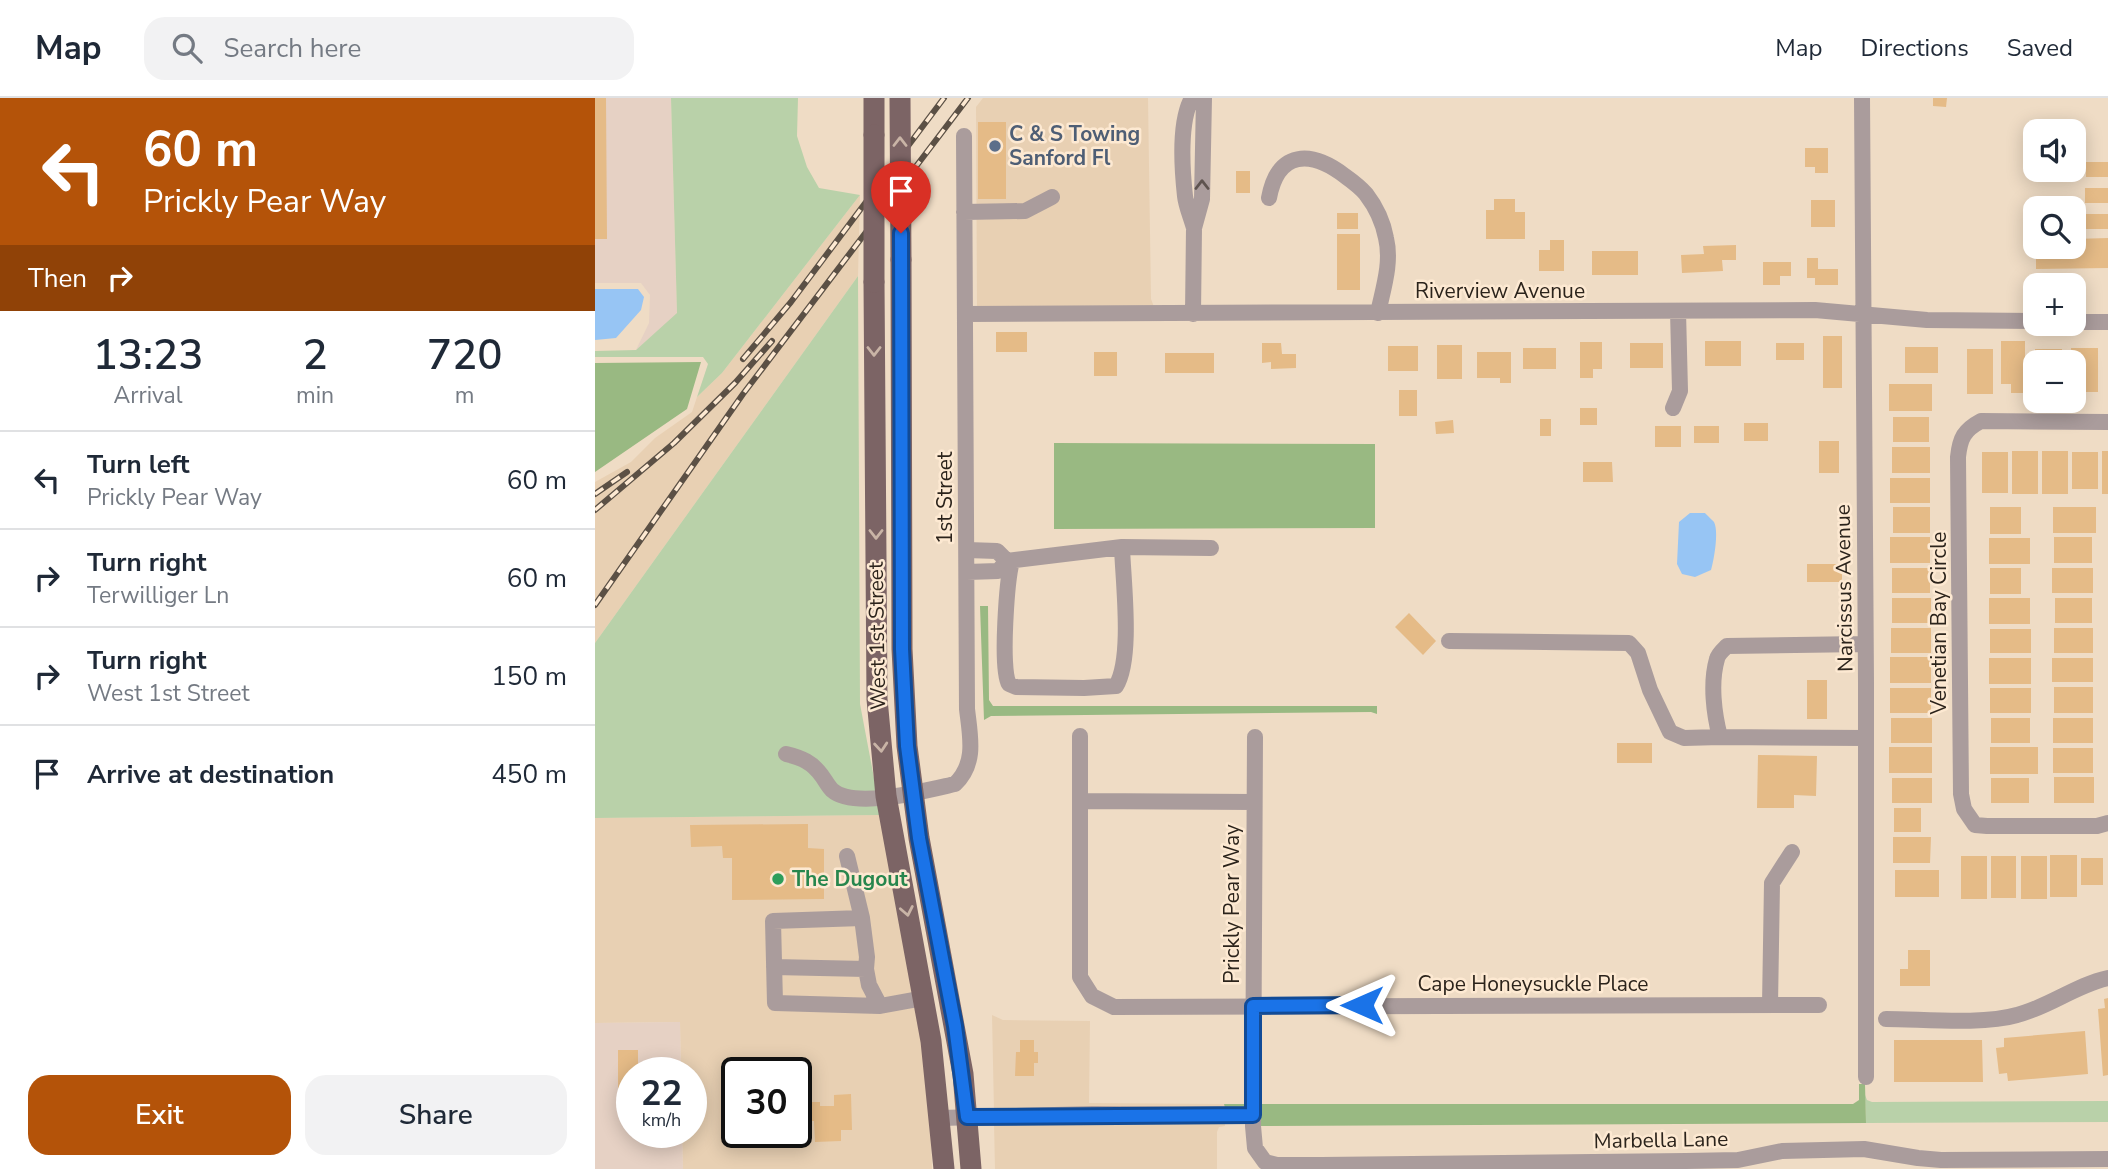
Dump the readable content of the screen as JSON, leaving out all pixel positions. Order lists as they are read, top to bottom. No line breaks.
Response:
{"streets":{"main road":["West 1st Street"],"street":["Riverview Avenue","1st Street","Narcissus Avenue","Venetian Bay Circle","Prickly Pear Way","Cape Honeysuckle Place","Marbella Lane"]},"crossings":[["Riverview Avenue","1st Street"],["Riverview Avenue","Narcissus Avenue"],["1st Street","West 1st Street"],["Prickly Pear Way","Cape Honeysuckle Place"],["Prickly Pear Way","Marbella Lane"]],"places":["C & S Towing Sanford Fl","The Dugout"],"page":{"header":"Map","search":"Search here","nav":["Map","Directions","Saved"],"turn":["60 m","Prickly Pear Way"],"map_buttons":["+","−"],"then":"Then","eta":["13:23","Arrival","2","min","720","m"],"list":[{"name":"Turn left","note":"Prickly Pear Way","value":"60 m"},{"name":"Turn right","note":"Terwilliger Ln","value":"60 m"},{"name":"Turn right","note":"West 1st Street","value":"150 m"},{"name":"Arrive at destination","value":"450 m"}],"speed":"22 km/h","limit":"30","buttons":["Exit","Share"]}}
